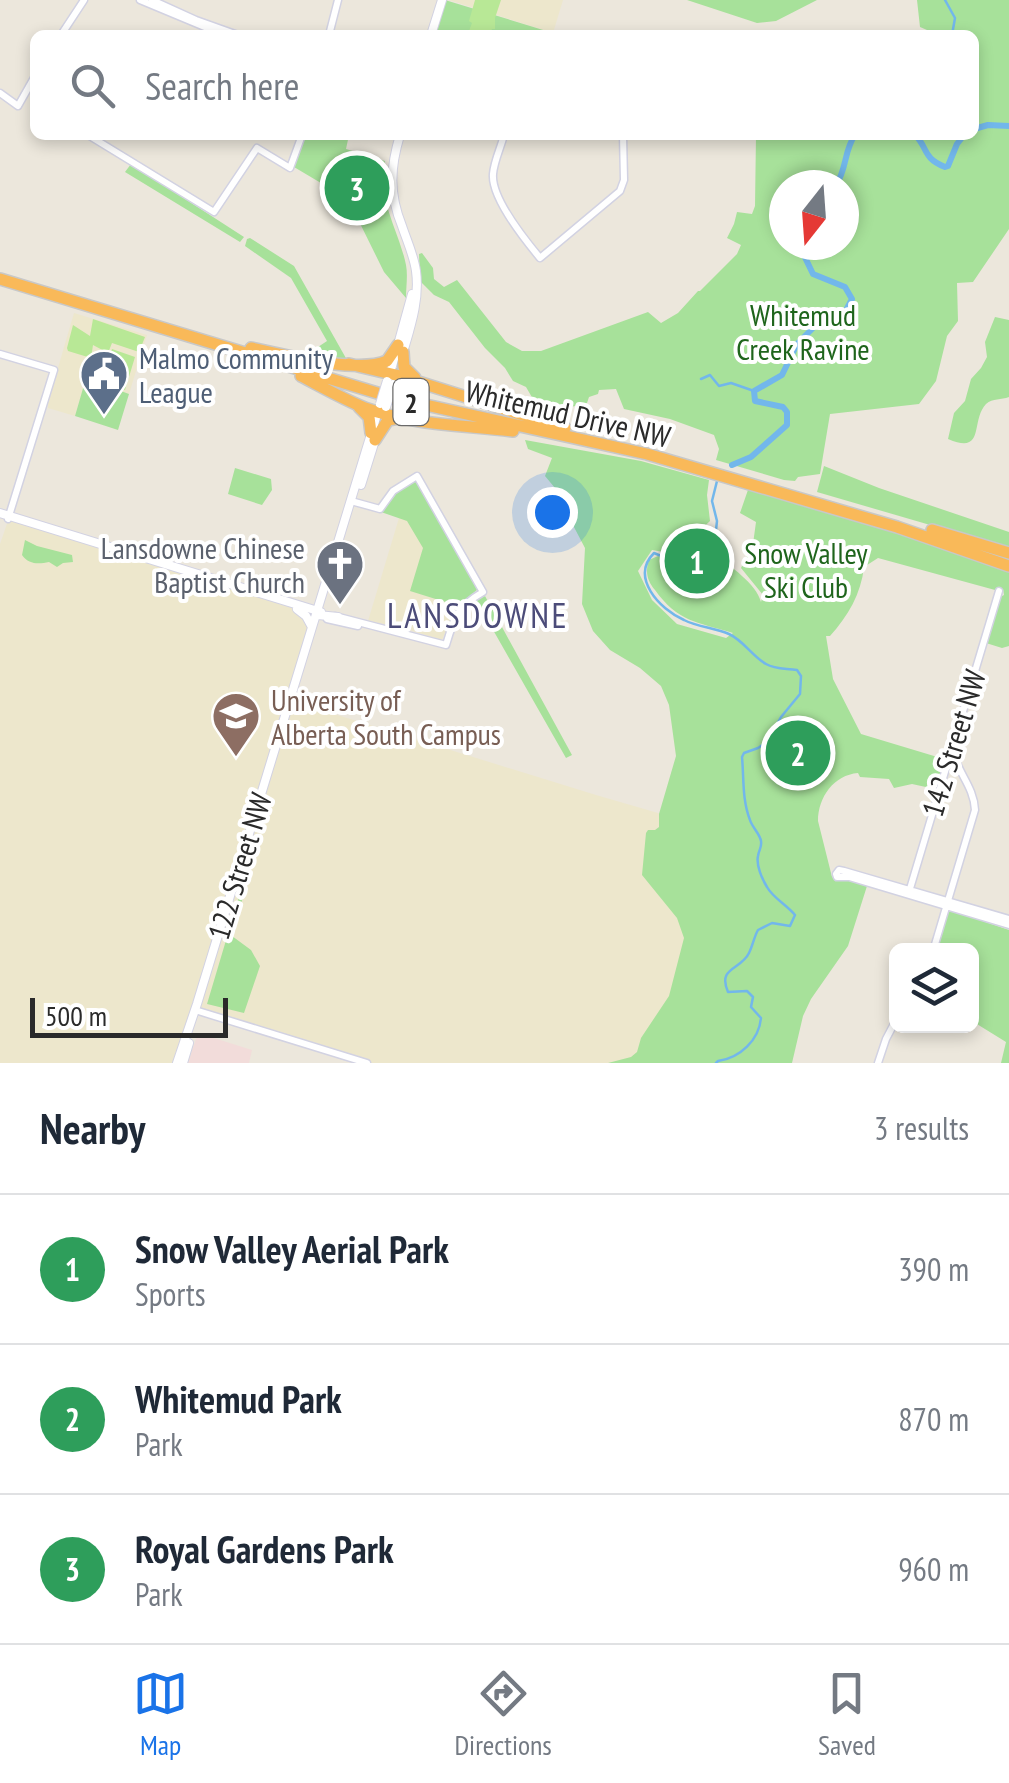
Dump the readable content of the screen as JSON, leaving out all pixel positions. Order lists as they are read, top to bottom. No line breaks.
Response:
{"streets":{"highway":["2","Whitemud Drive NW"],"main road":["122 Street NW"],"street":["142 Street NW"]},"districts":["LANSDOWNE"],"parks":["Whitemud Creek Ravine","Snow Valley Ski Club"],"places":{"public building":["Malmo Community League"],"church":["Lansdowne Chinese Baptist Church"],"school or university":["University of Alberta South Campus"]},"scale_bar":"500 m","north":"bottom","page":{"search":"Search here","pins":["3","1","2"],"scale":"500 m","heading":["Nearby","3 results"],"list":[{"mark":"1","name":"Snow Valley Aerial Park","note":"Sports","value":"390 m"},{"mark":"2","name":"Whitemud Park","note":"Park","value":"870 m"},{"mark":"3","name":"Royal Gardens Park","note":"Park","value":"960 m"}],"nav":["Map","Directions","Saved"]}}
